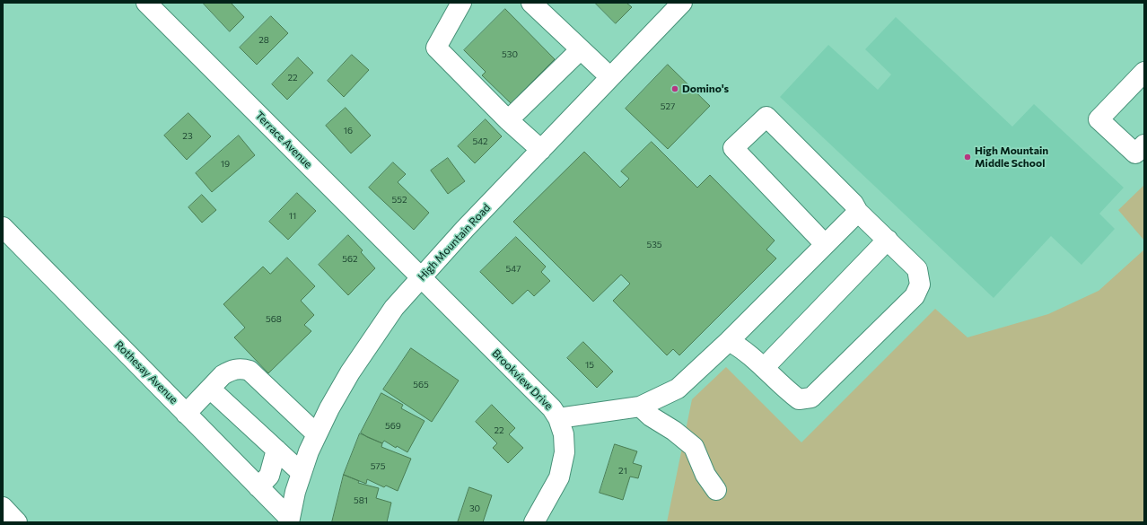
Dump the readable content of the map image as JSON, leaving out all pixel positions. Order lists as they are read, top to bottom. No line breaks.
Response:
{"streets":{"street":["Terrace Avenue","High Mountain Road","Rothesay Avenue","Brookview Drive"]},"crossings":[["Terrace Avenue","High Mountain Road"],["Terrace Avenue","Brookview Drive"],["High Mountain Road","Rothesay Avenue"],["High Mountain Road","Brookview Drive"]],"places":["Domino's","High Mountain Middle School"],"house_numbers":["28","530","22","527","16","23","542","19","552","11","535","562","547","568","15","565","569","22","575","21","581","30"]}
